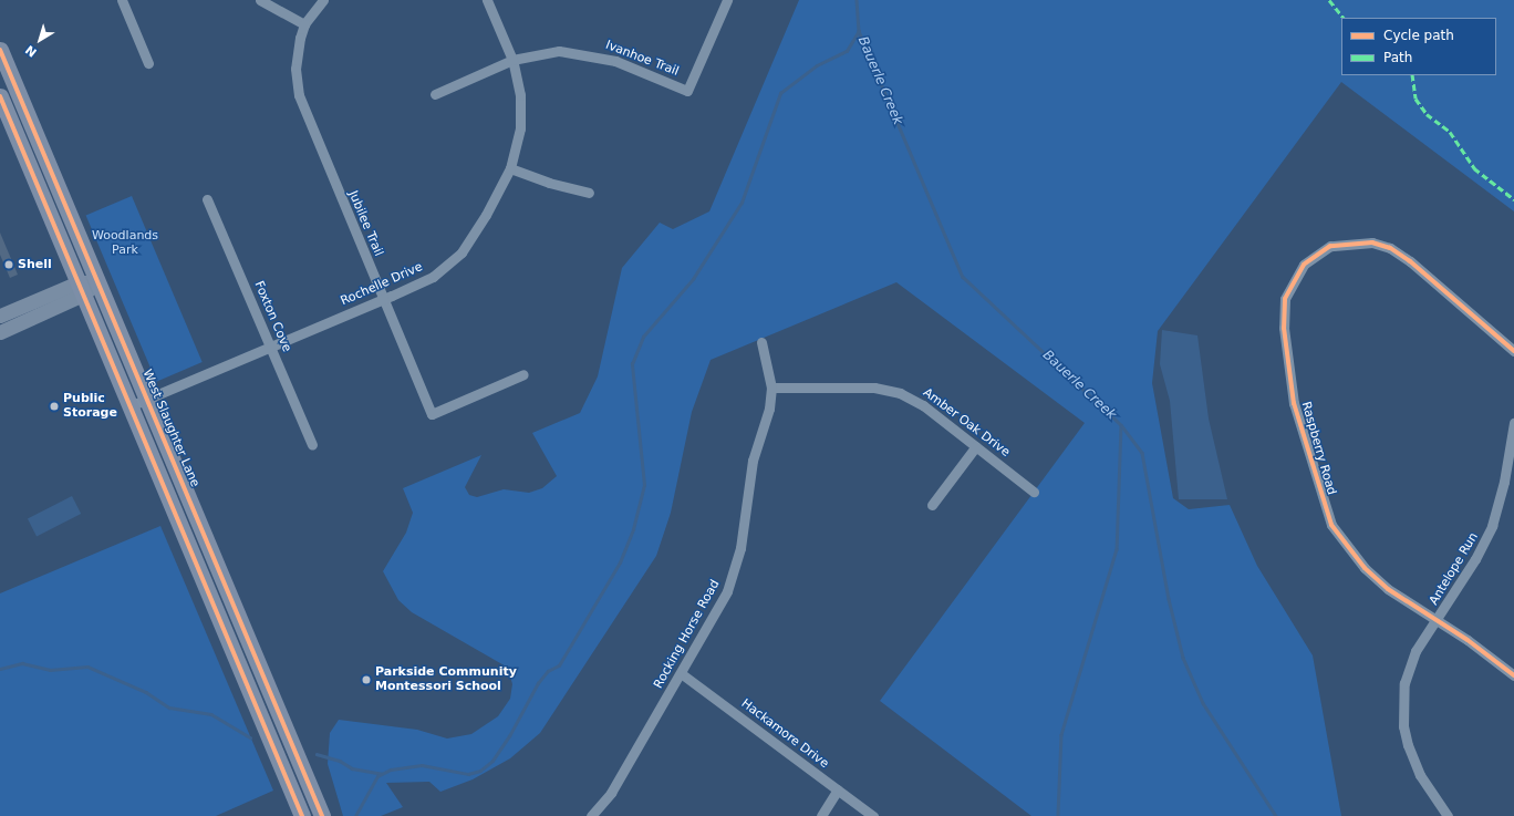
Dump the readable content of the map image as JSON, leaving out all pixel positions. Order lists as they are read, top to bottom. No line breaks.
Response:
{"streets":{"main road":["West Slaughter Lane"],"street":["Ivanhoe Trail","Jubilee Trail","Rochelle Drive","Foxton Cove","Amber Oak Drive","Raspberry Road","Antelope Run","Rocking Horse Road","Hackamore Drive"]},"crossings":[["Ivanhoe Trail","Rochelle Drive"],["Jubilee Trail","Rochelle Drive"],["Rochelle Drive","Foxton Cove"],["Rochelle Drive","West Slaughter Lane"],["Amber Oak Drive","Rocking Horse Road"],["Raspberry Road","Antelope Run"],["Rocking Horse Road","Hackamore Drive"]],"water":["Bauerle Creek"],"parks":["Woodlands Park"],"places":["Shell","Public Storage","Parkside Community Montessori School"],"legend":["Cycle path","Path"],"north":"bottom left"}
